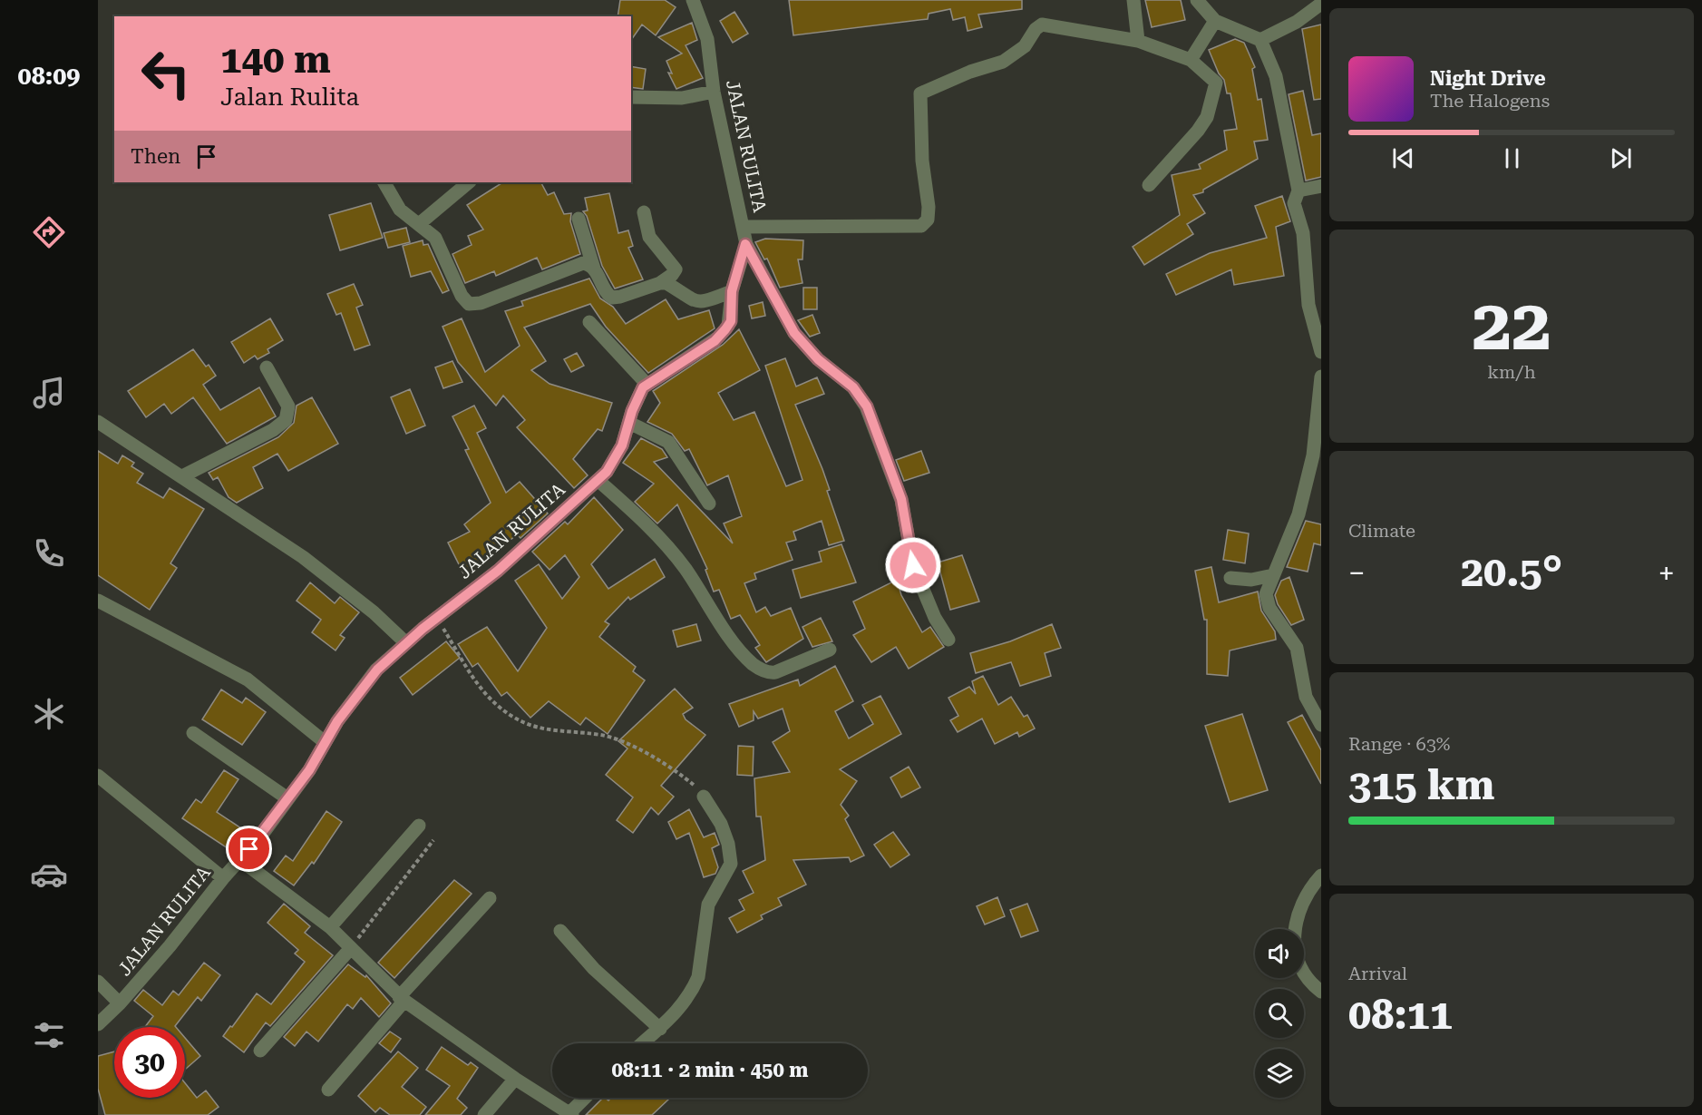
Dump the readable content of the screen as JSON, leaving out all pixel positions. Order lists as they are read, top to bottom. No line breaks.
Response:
{"streets":{"street":["JALAN RULITA"]},"page":{"tabs":"08:09","turn":["140 m","Jalan Rulita"],"song":["Night Drive","The Halogens"],"then":"Then","tile":[["22","km/h"],"Climate",["Range · 63%","315 km"],["Arrival","08:11"]],"heat":["−","20.5°","+"],"limit":"30","trip":"08:11 · 2 min · 450 m"}}
